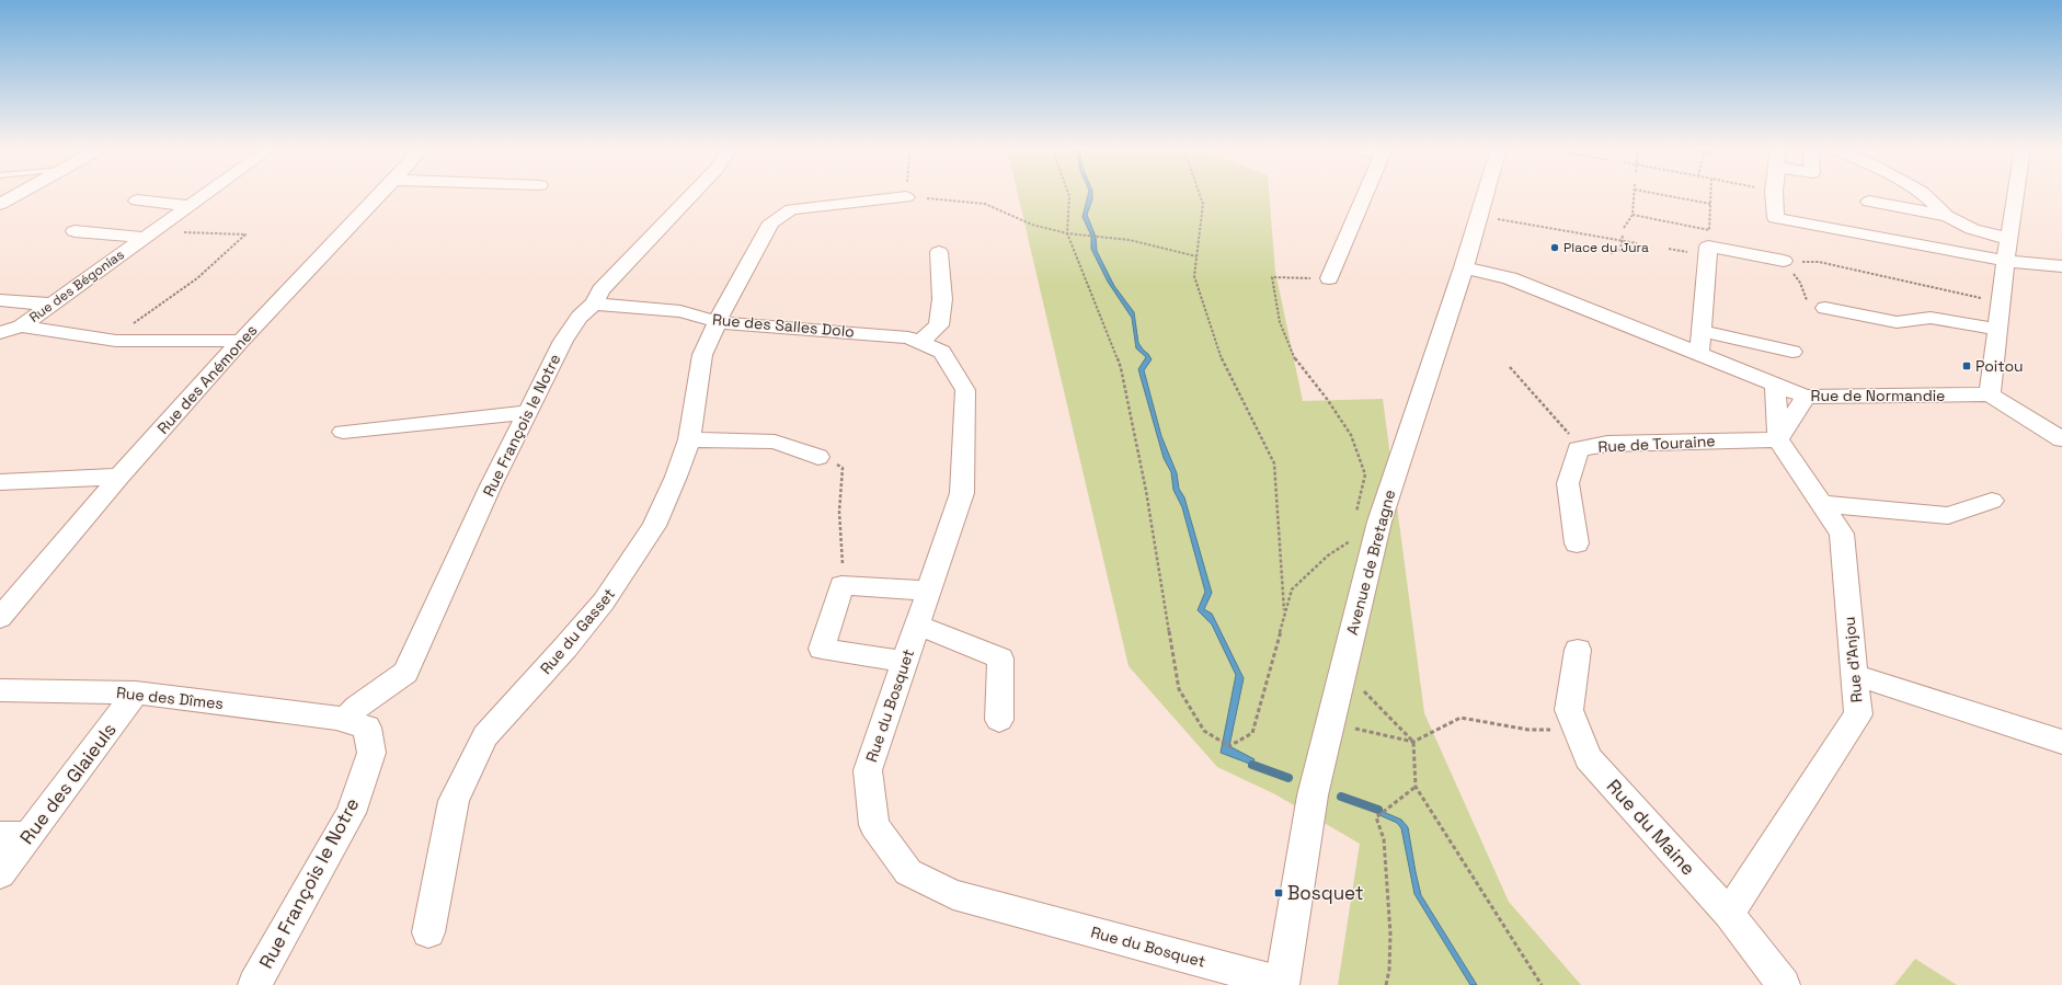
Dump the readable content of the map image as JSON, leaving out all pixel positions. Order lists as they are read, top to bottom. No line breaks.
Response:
{"streets":{"street":["Rue des Bégonias","Rue des Salles Dolo","Rue des Anémones","Rue de Normandie","Rue François le Notre","Rue de Touraine","Avenue de Bretagne","Rue du Gasset","Rue d'Anjou","Rue des Dîmes","Rue du Bosquet","Rue des Glaieuls","Rue du Maine"]},"crossings":[["Rue des Bégonias","Rue des Anémones"],["Rue des Salles Dolo","Rue François le Notre"],["Rue des Salles Dolo","Rue du Gasset"],["Rue des Salles Dolo","Rue du Bosquet"],["Rue de Normandie","Avenue de Bretagne"],["Rue François le Notre","Rue des Dîmes"],["Rue de Touraine","Rue d'Anjou"],["Avenue de Bretagne","Rue du Bosquet"],["Rue d'Anjou","Rue du Maine"],["Rue des Dîmes","Rue des Glaieuls"]],"places":{"other":["Place du Jura"],"transit":["Poitou","Bosquet"]}}
